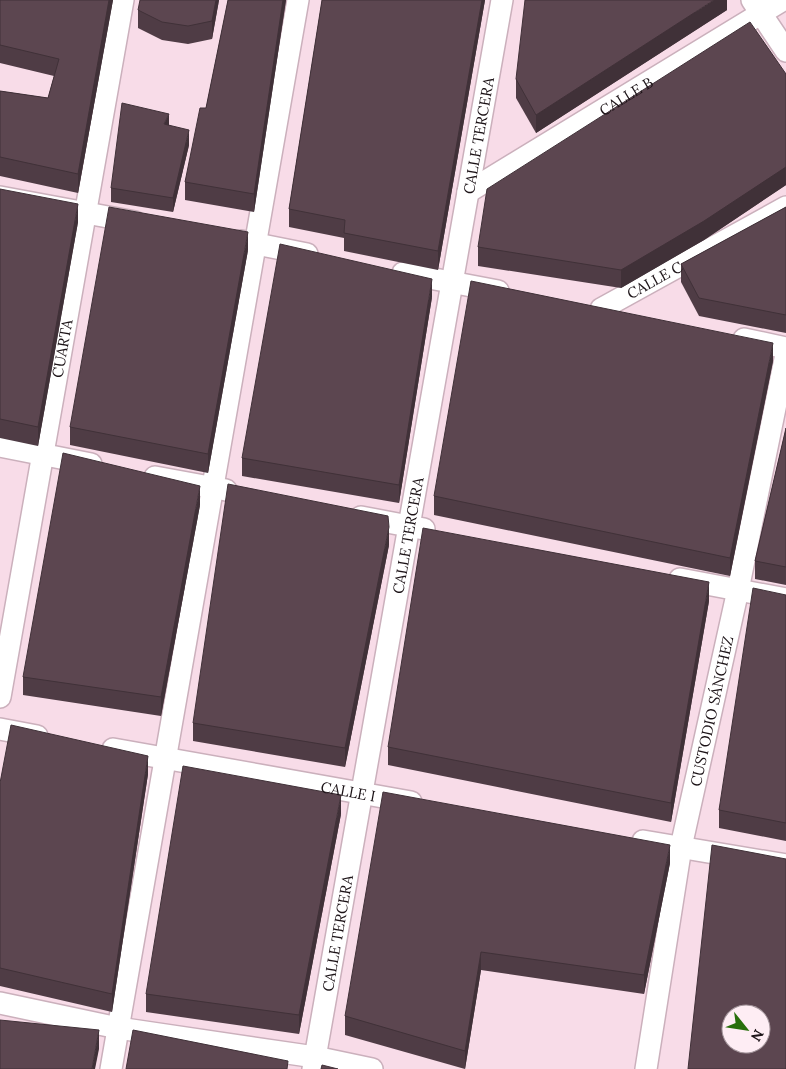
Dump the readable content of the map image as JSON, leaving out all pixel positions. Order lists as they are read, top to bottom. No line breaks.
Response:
{"streets":{"street":["CALLE B","CALLE TERCERA","CALLE C","CUARTA","CUSTODIO SÁNCHEZ","CALLE I"]},"crossings":[["CALLE B","CALLE TERCERA"],["CALLE TERCERA","CALLE I"]],"north":"bottom right"}
